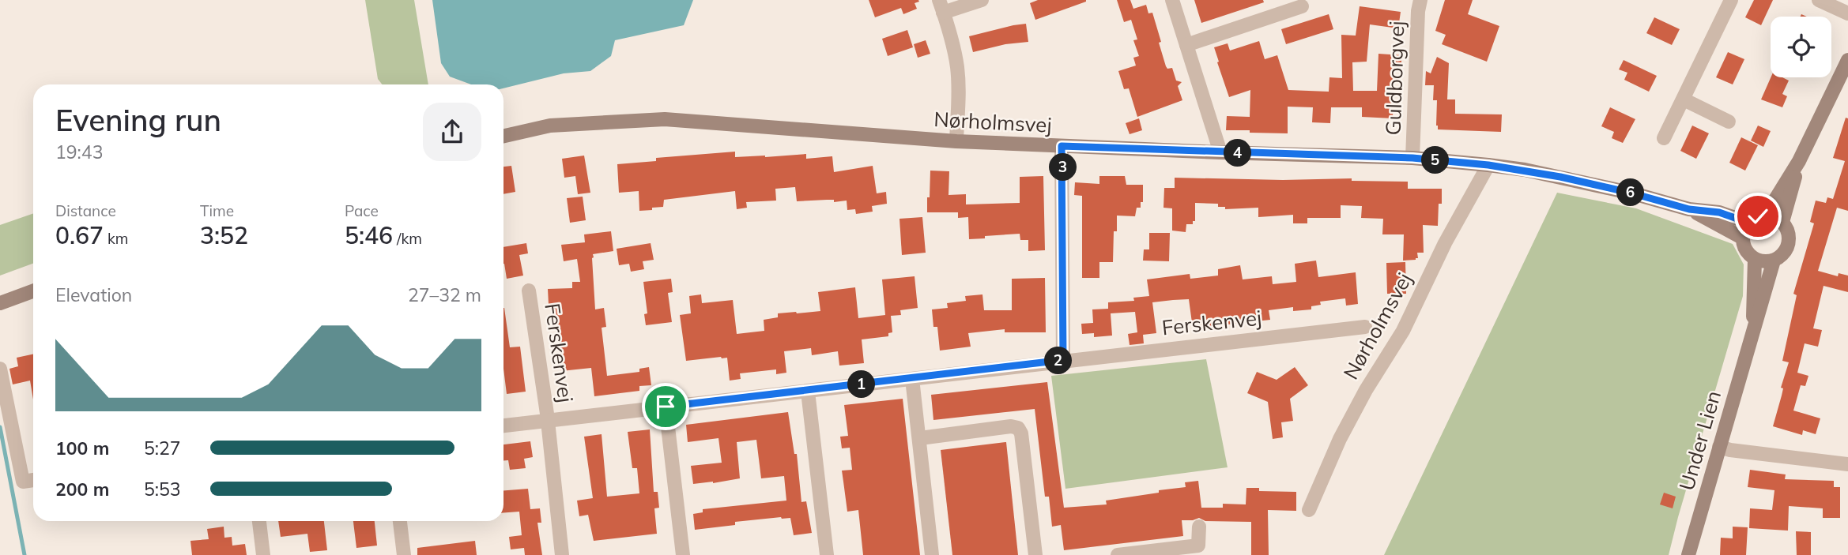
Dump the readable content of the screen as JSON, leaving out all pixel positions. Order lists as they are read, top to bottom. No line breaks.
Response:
{"streets":{"street":["Guldborgvej","Nørholmsvej","Ferskenvej","Under Lien"]},"crossings":[["Guldborgvej","Nørholmsvej"],["Nørholmsvej","Under Lien"]],"page":{"heading":["Evening run","19:43"],"pins":["4","5","3","6","2","1"],"stats":[["Distance","0.67 km"],["Time","3:52"],["Pace","5:46 /km"]],"chart":["Elevation","27–32 m"],"list":[{"name":"100 m","note":"5:27"},{"name":"200 m","note":"5:53"}]}}
